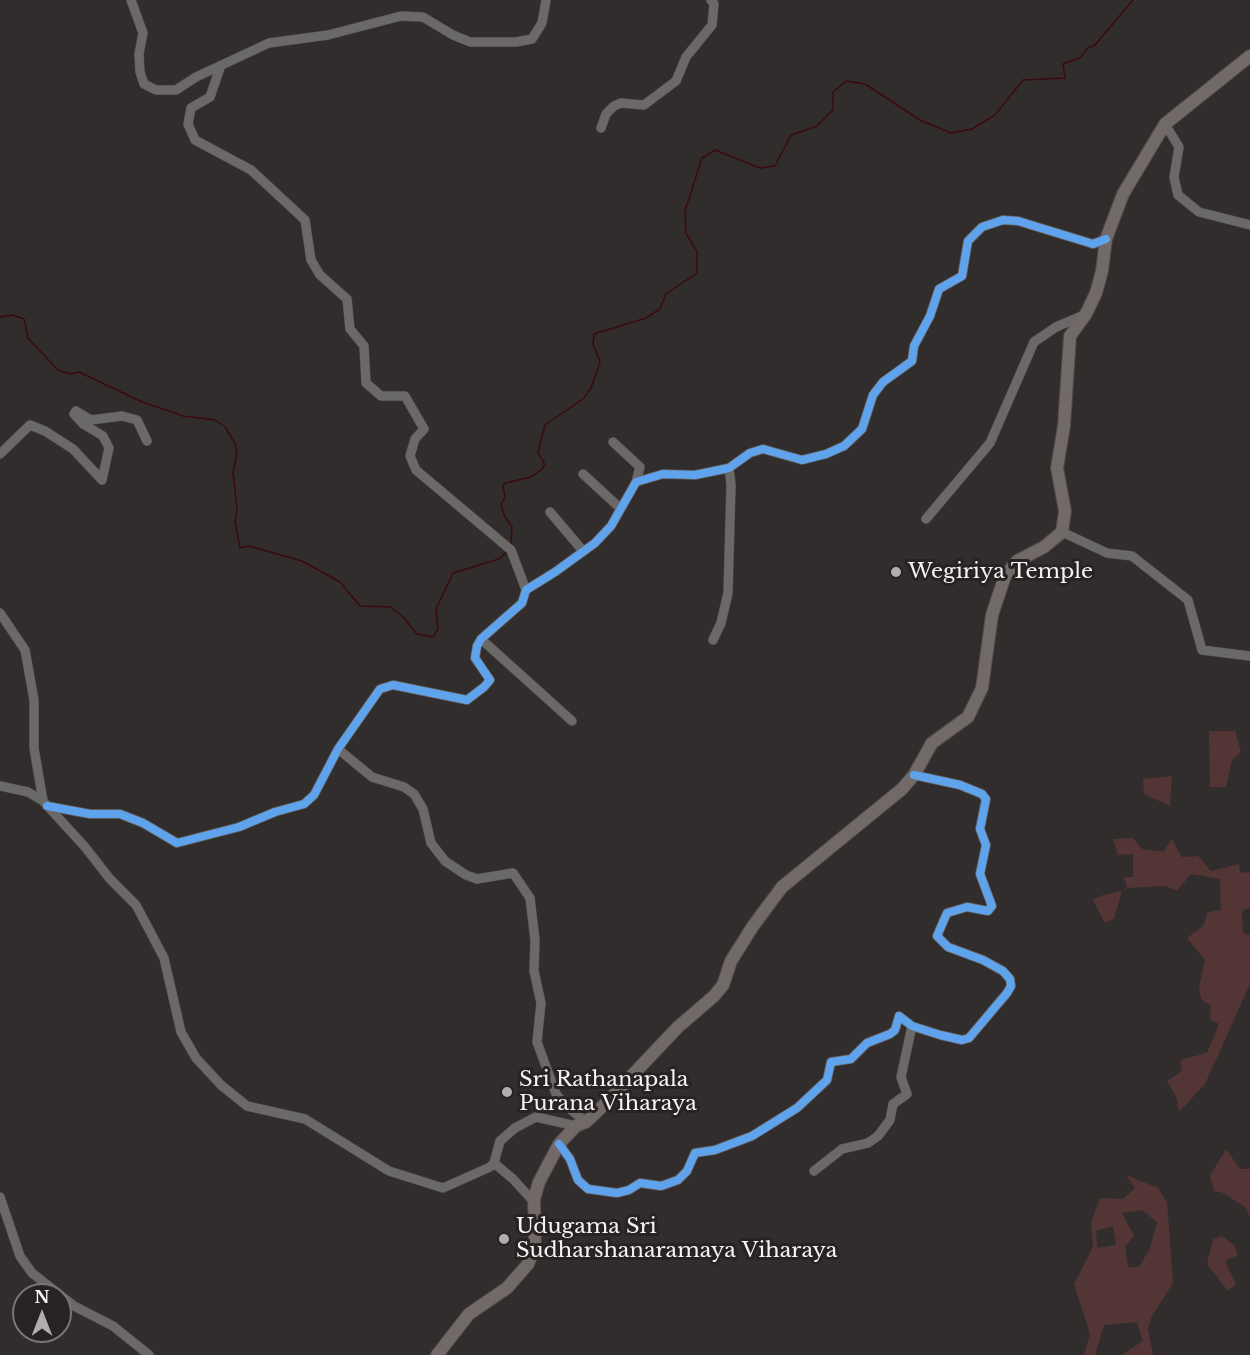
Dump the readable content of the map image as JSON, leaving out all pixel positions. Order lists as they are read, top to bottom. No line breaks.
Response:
{"places":["Wegiriya Temple","Sri Rathanapala Purana Viharaya","Udugama Sri Sudharshanaramaya Viharaya"],"north":"top"}
